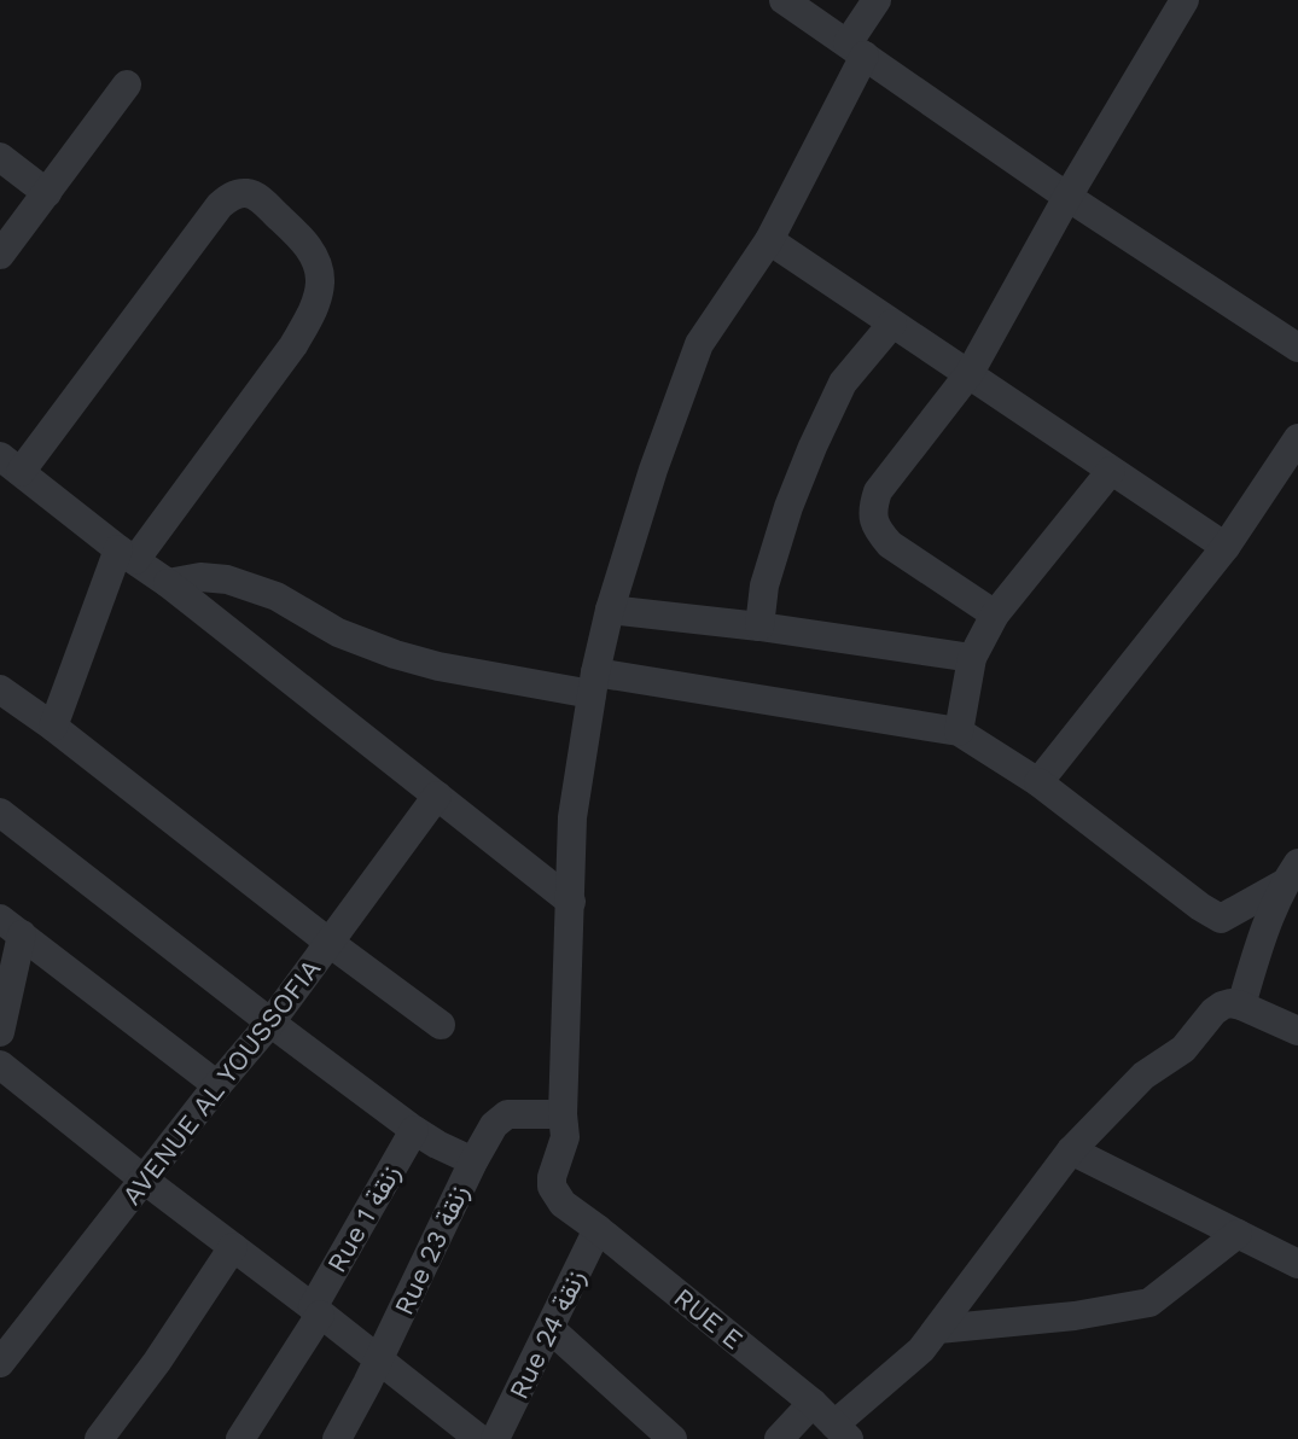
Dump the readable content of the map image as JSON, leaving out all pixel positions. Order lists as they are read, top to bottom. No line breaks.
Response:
{"streets":{"street":["AVENUE AL YOUSSOFIA","Rue 1 زنقة","Rue 23 زنقة","RUE E","Rue 24 زنقة"]},"crossings":[["Rue 23 زنقة","RUE E"],["RUE E","Rue 24 زنقة"]]}
